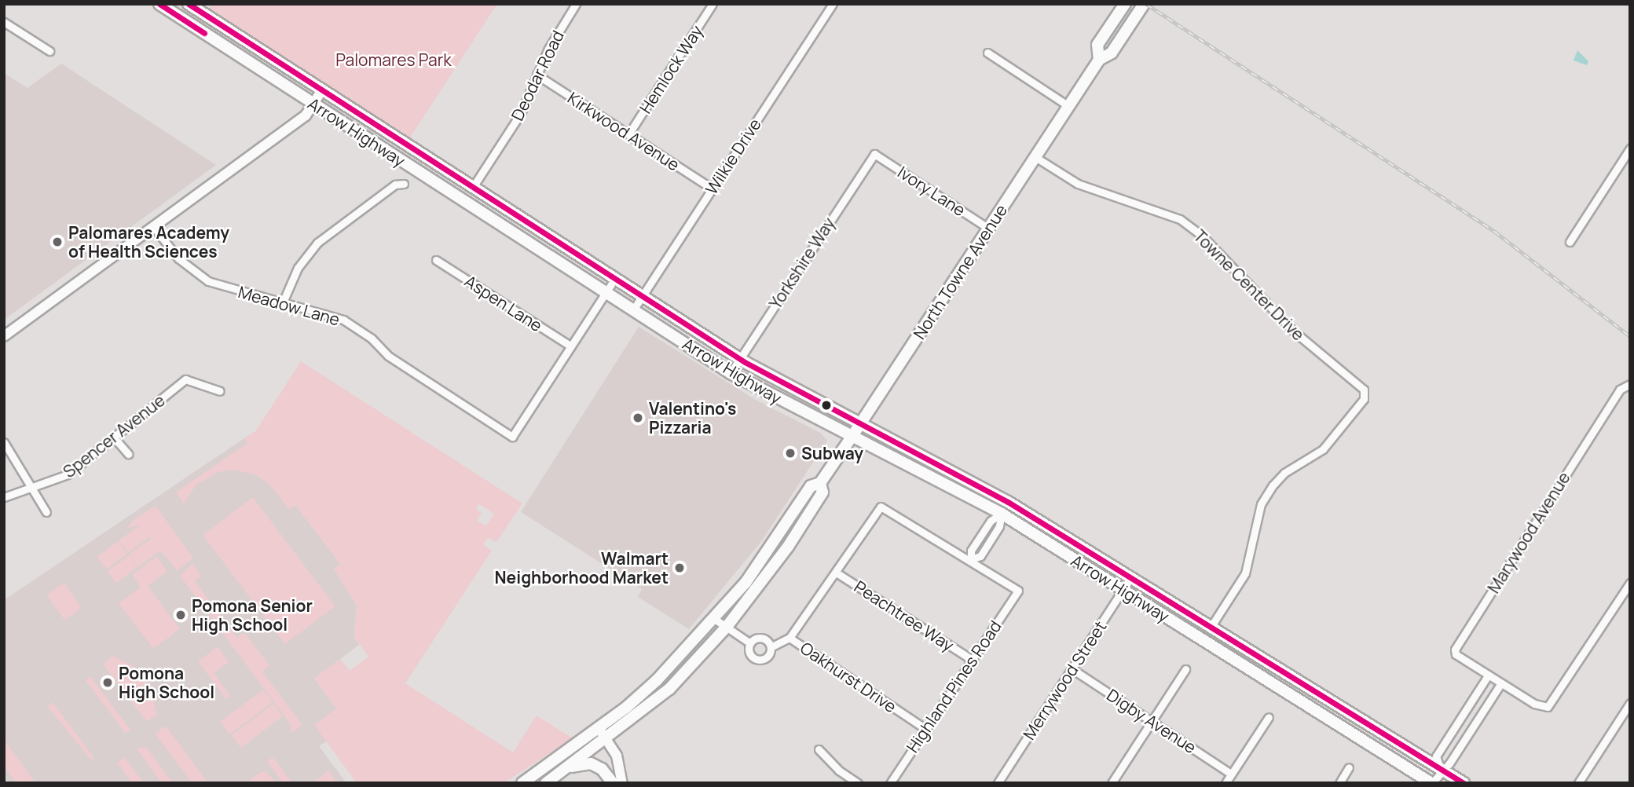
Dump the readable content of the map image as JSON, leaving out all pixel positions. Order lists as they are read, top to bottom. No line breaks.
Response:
{"streets":{"main road":["Deodar Road","Arrow Highway","North Towne Avenue"],"street":["Hemlock Way","Kirkwood Avenue","Wilkie Drive","Ivory Lane","Yorkshire Way","Towne Center Drive","Aspen Lane","Meadow Lane","Spencer Avenue","Marywood Avenue","Peachtree Way","Oakhurst Drive","Merrywood Street","Highland Pines Road","Digby Avenue"]},"crossings":[["Hemlock Way","Kirkwood Avenue"],["Deodar Road","Kirkwood Avenue"],["Deodar Road","Arrow Highway"],["Kirkwood Avenue","Wilkie Drive"],["Arrow Highway","Wilkie Drive"],["Arrow Highway","Yorkshire Way"],["Arrow Highway","North Towne Avenue"],["Arrow Highway","Towne Center Drive"],["Arrow Highway","Merrywood Street"],["Ivory Lane","Yorkshire Way"],["Ivory Lane","North Towne Avenue"],["North Towne Avenue","Towne Center Drive"],["North Towne Avenue","Oakhurst Drive"],["Aspen Lane","Meadow Lane"],["Peachtree Way","Highland Pines Road"],["Oakhurst Drive","Highland Pines Road"],["Merrywood Street","Digby Avenue"]],"parks":["Palomares Park"],"places":["Palomares Academy of Health Sciences","Valentino's Pizzaria","Subway","Walmart Neighborhood Market","Pomona Senior High School","Pomona High School"]}
